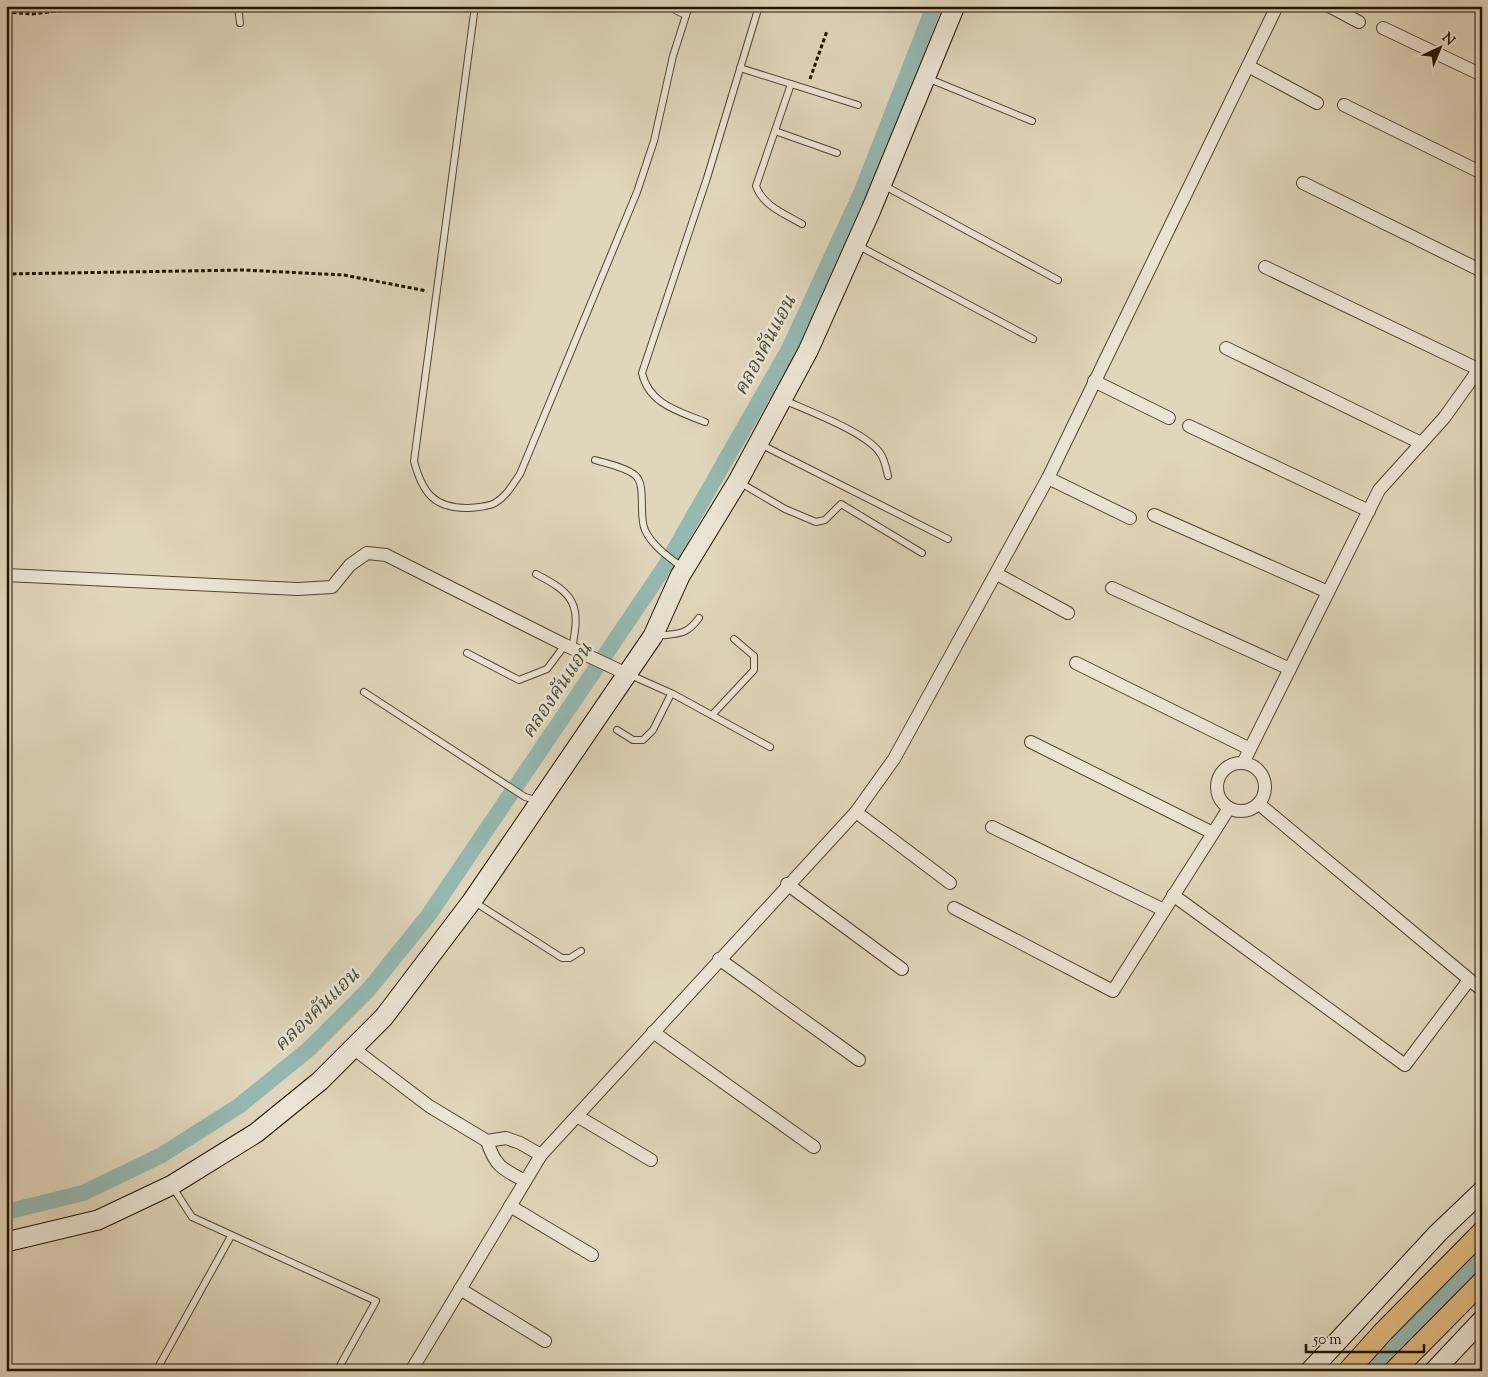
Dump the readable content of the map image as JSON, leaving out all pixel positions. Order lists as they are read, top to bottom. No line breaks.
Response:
{"water":["คลองคันแอน"],"scale_bar":"50 m","north":"top right"}
